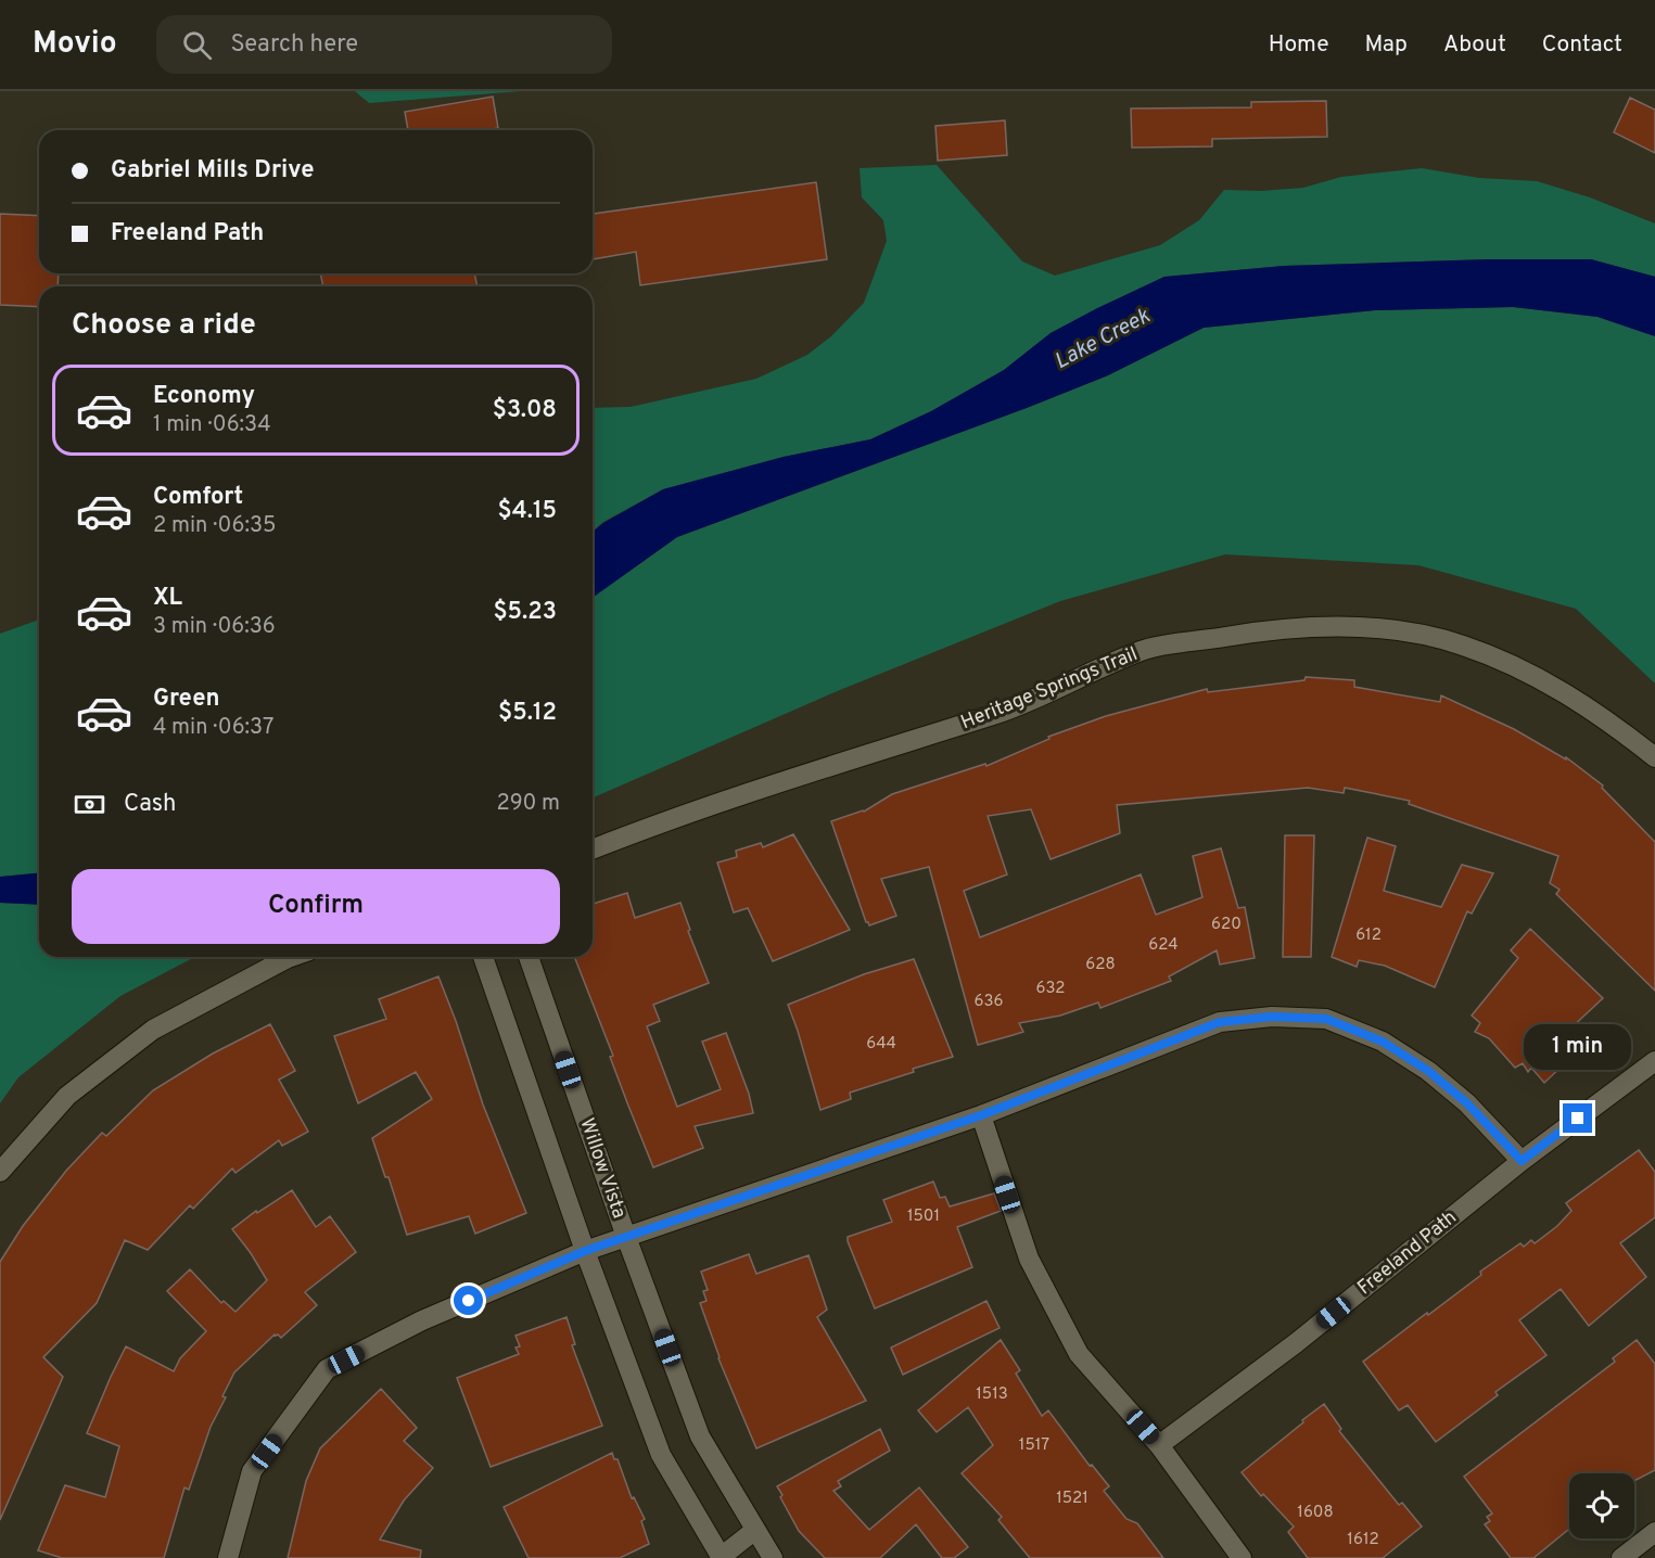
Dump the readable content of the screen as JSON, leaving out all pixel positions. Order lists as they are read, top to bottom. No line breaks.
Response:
{"streets":{"street":["Heritage Springs Trail","Willow Vista","Freeland Path"]},"water":["Lake Creek"],"house_numbers":["620","612","624","628","632","636","644","1501","1513","1517","1521","1608","1612"],"page":{"header":"Movio","search":"Search here","nav":["Home","Map","About","Contact"],"banner":["Gabriel Mills Drive","Freeland Path"],"heading":"Choose a ride","list":[{"name":"Economy","note":"1 min · 06:34","value":"$3.08"},{"name":"Comfort","note":"2 min · 06:35","value":"$4.15"},{"name":"XL","note":"3 min · 06:36","value":"$5.23"},{"name":"Green","note":"4 min · 06:37","value":"$5.12"}],"pay":["Cash","290 m"],"buttons":"Confirm","bubble":"1 min"}}
